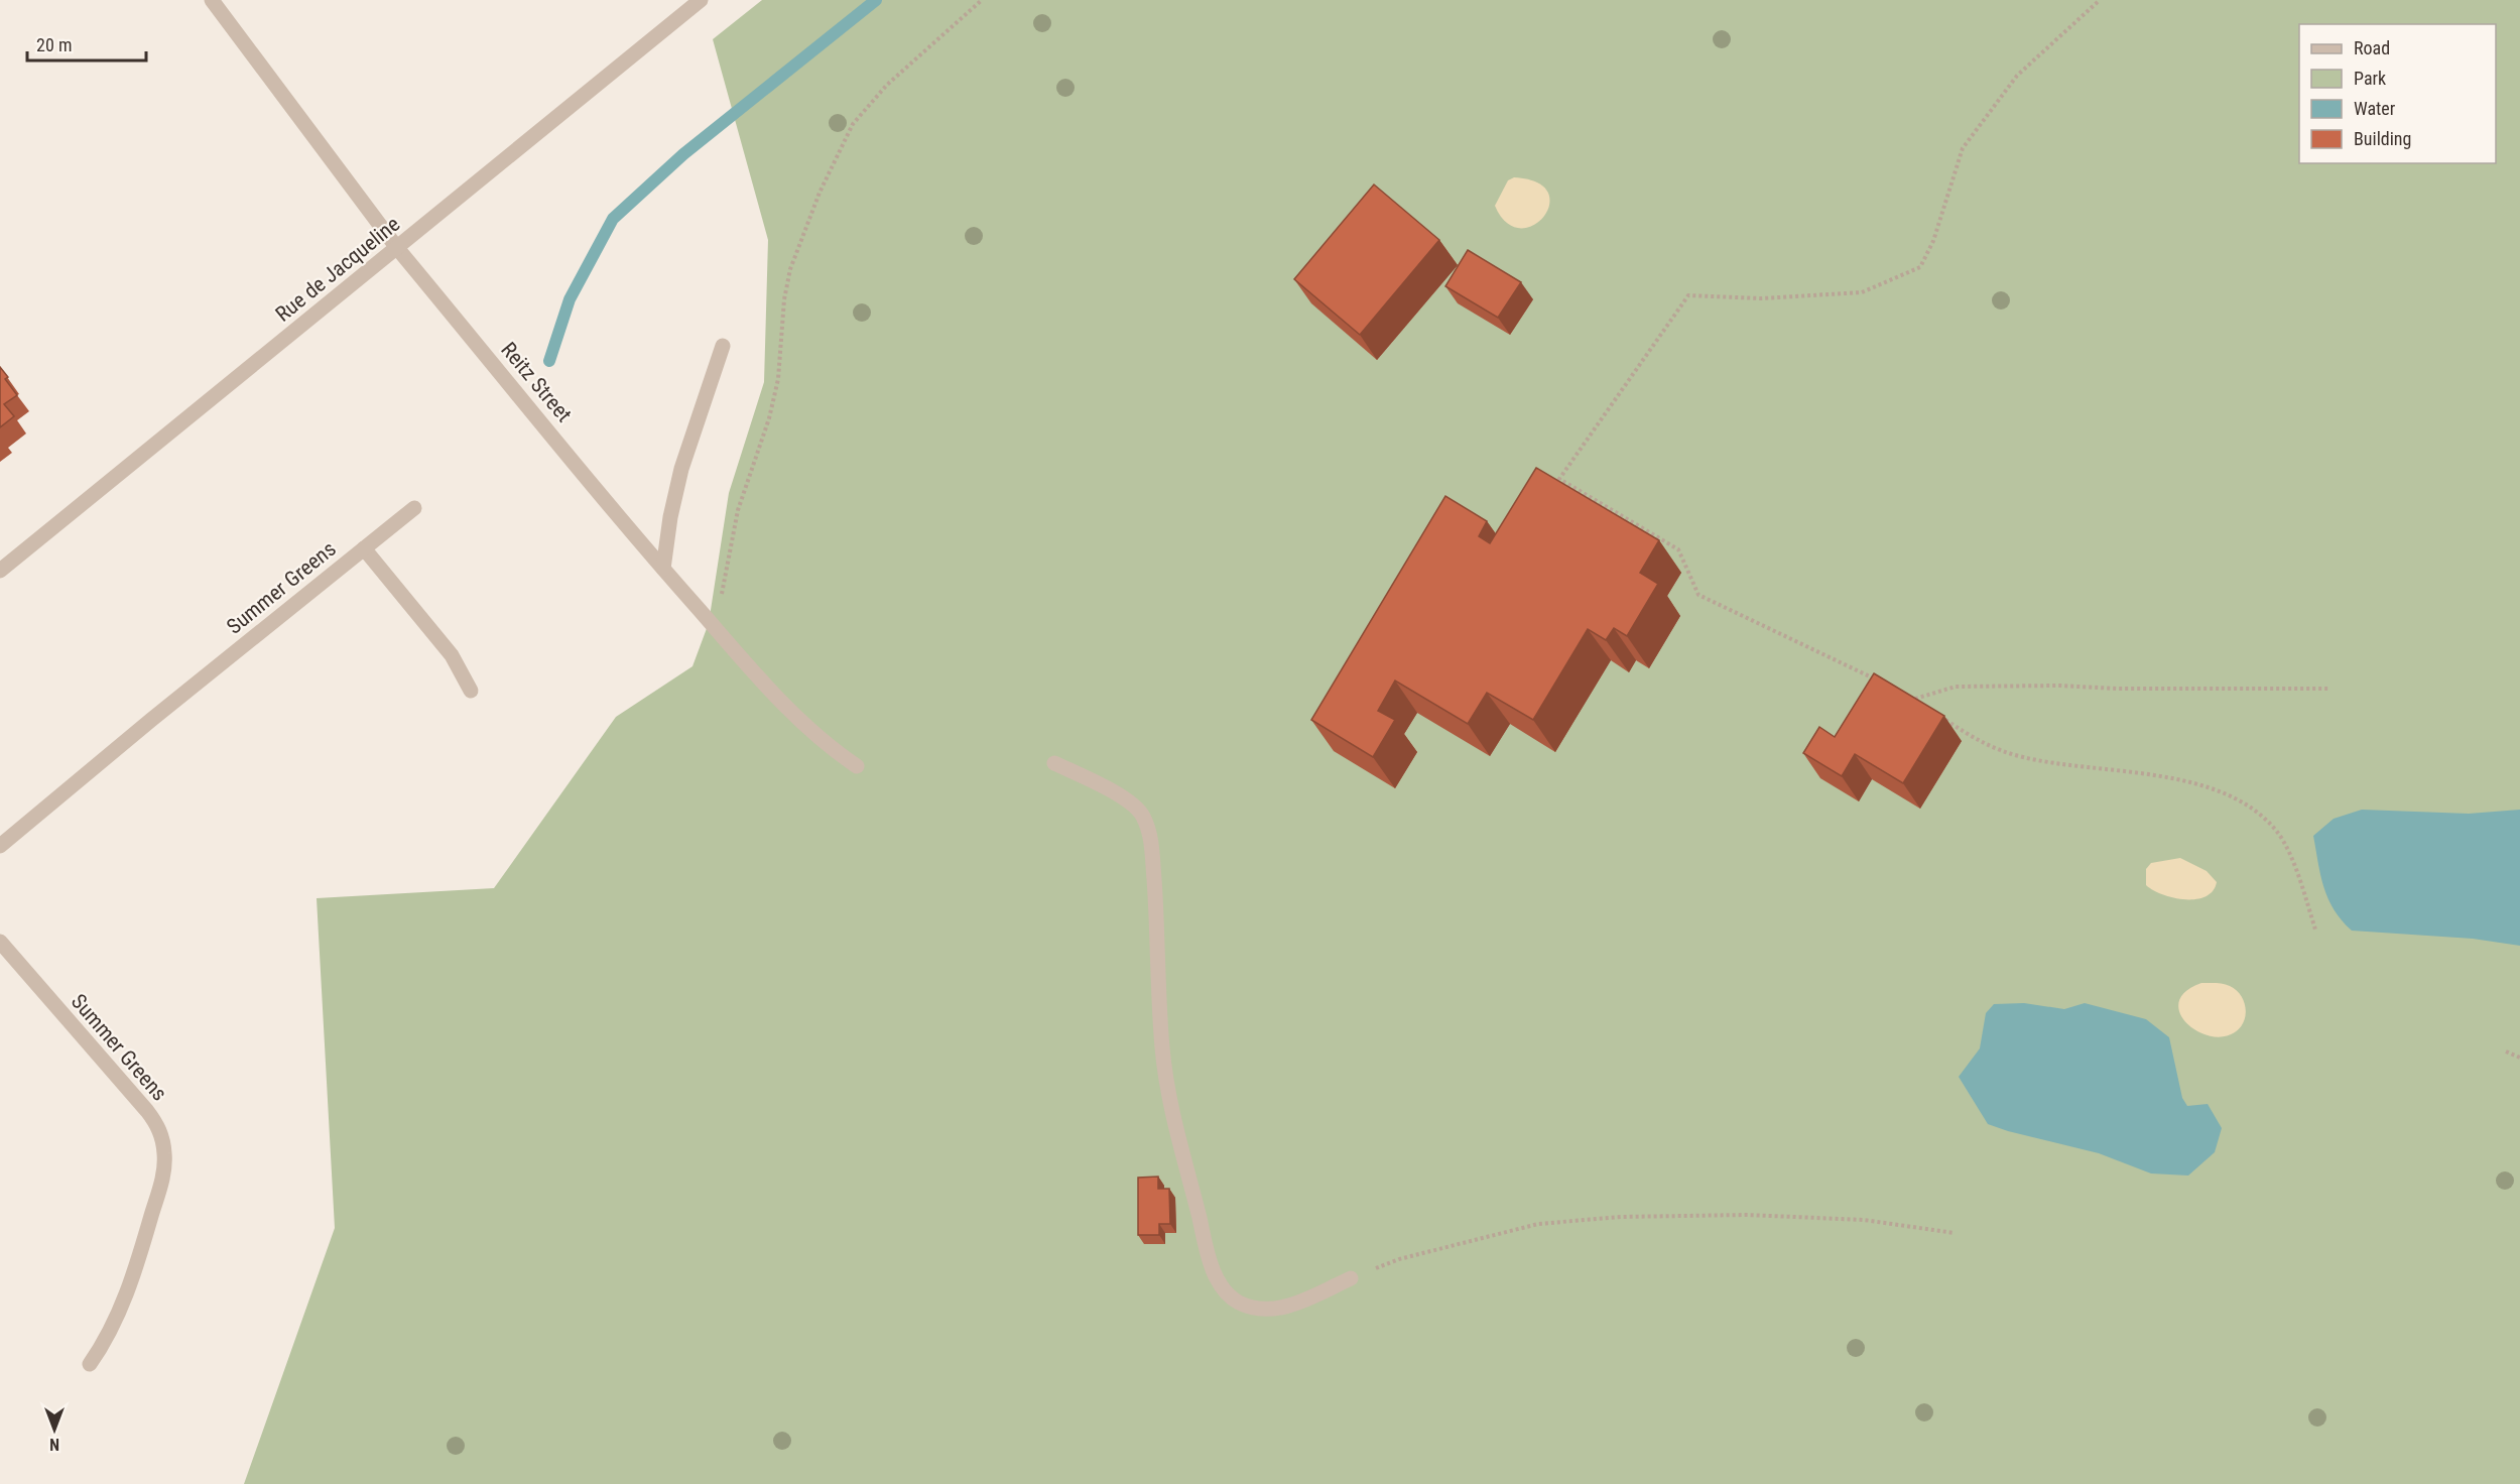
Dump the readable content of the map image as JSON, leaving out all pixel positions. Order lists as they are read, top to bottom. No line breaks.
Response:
{"streets":{"street":["Rue de Jacqueline","Reitz Street","Summer Greens"]},"crossings":[["Rue de Jacqueline","Reitz Street"]],"legend":["Road","Park","Water","Building"],"scale_bar":"20 m","north":"bottom"}
